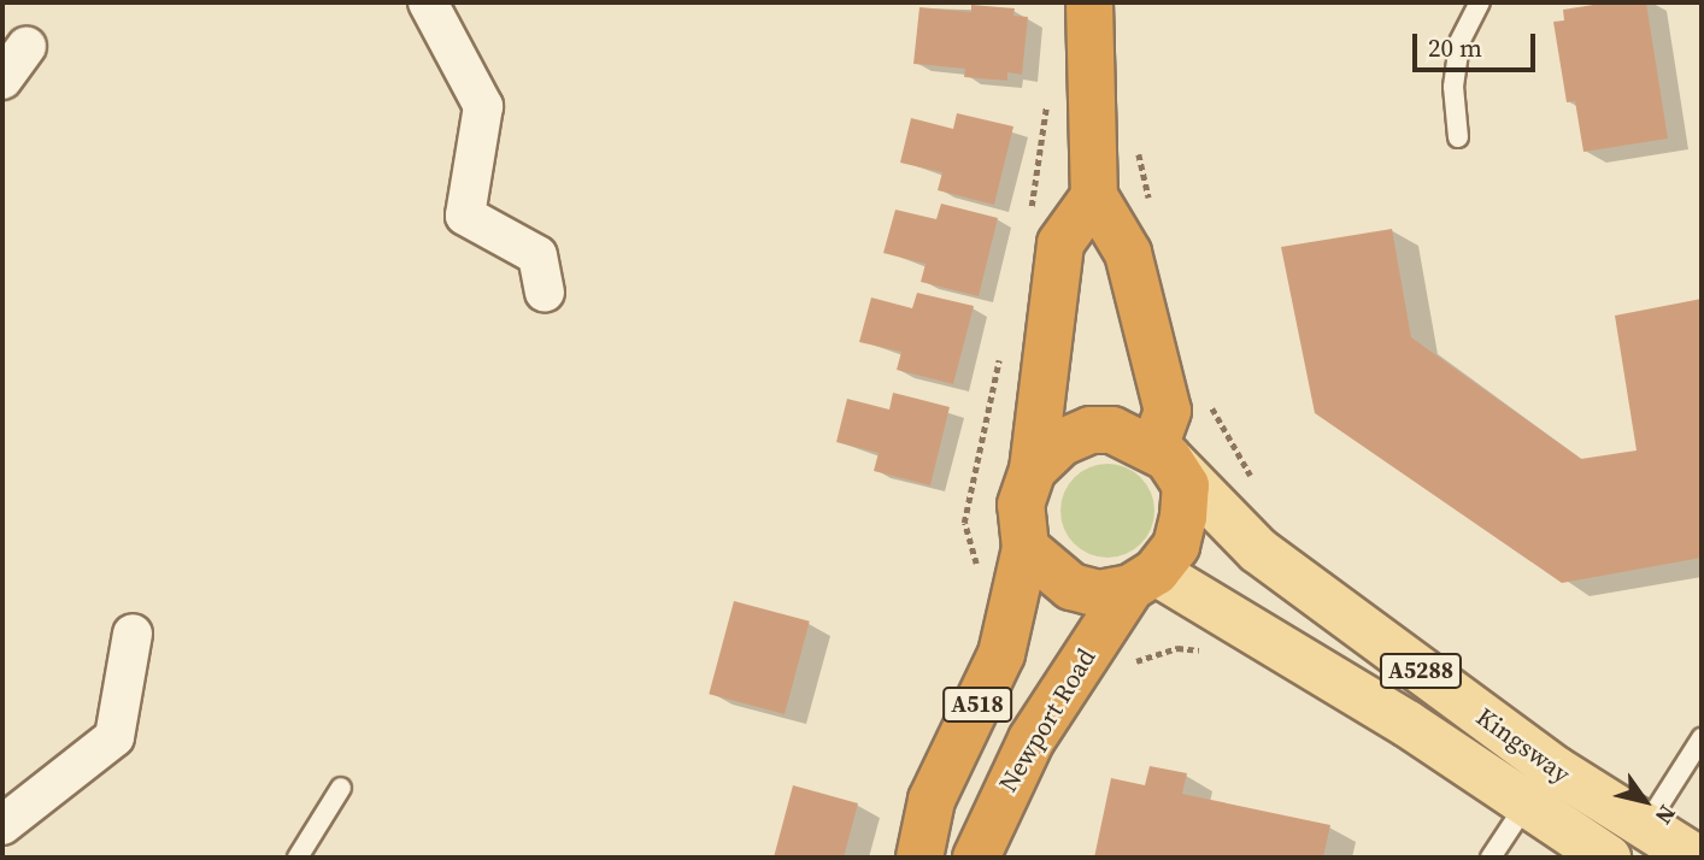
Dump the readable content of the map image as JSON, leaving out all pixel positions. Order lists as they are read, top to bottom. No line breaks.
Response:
{"streets":{"highway":["A518","Newport Road"],"main road":["A5288","Kingsway"]},"crossings":[["A518","Newport Road"],["A518","Kingsway"],["Newport Road","Kingsway"]],"scale_bar":"20 m","north":"bottom right"}
